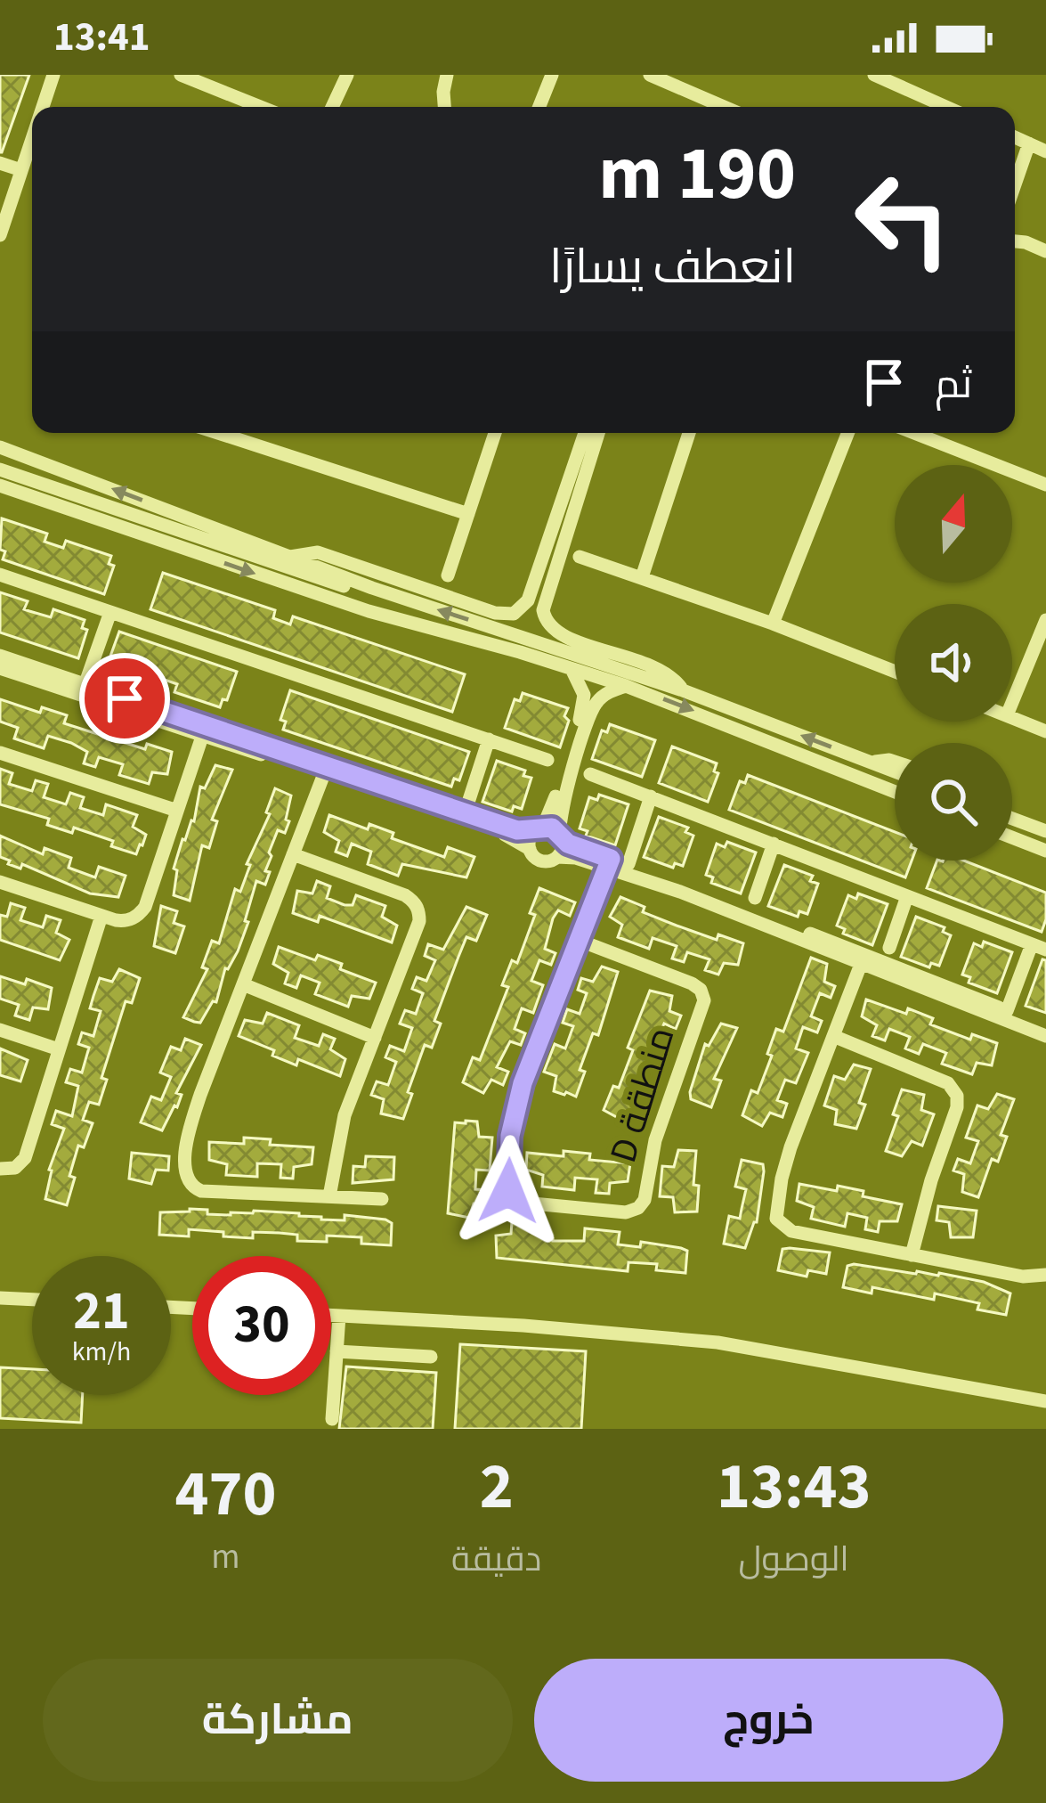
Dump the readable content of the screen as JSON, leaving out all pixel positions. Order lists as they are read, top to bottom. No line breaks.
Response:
{"streets":{"street":["D منطقة"]},"north":"top","page":{"status":"13:41","turn":["190 m","انعطف يسارًا"],"then":"ثم","speed":"21 km/h","limit":"30","eta":["13:43","الوصول","2","دقيقة","470","m"],"buttons":["خروج","مشاركة"]}}
